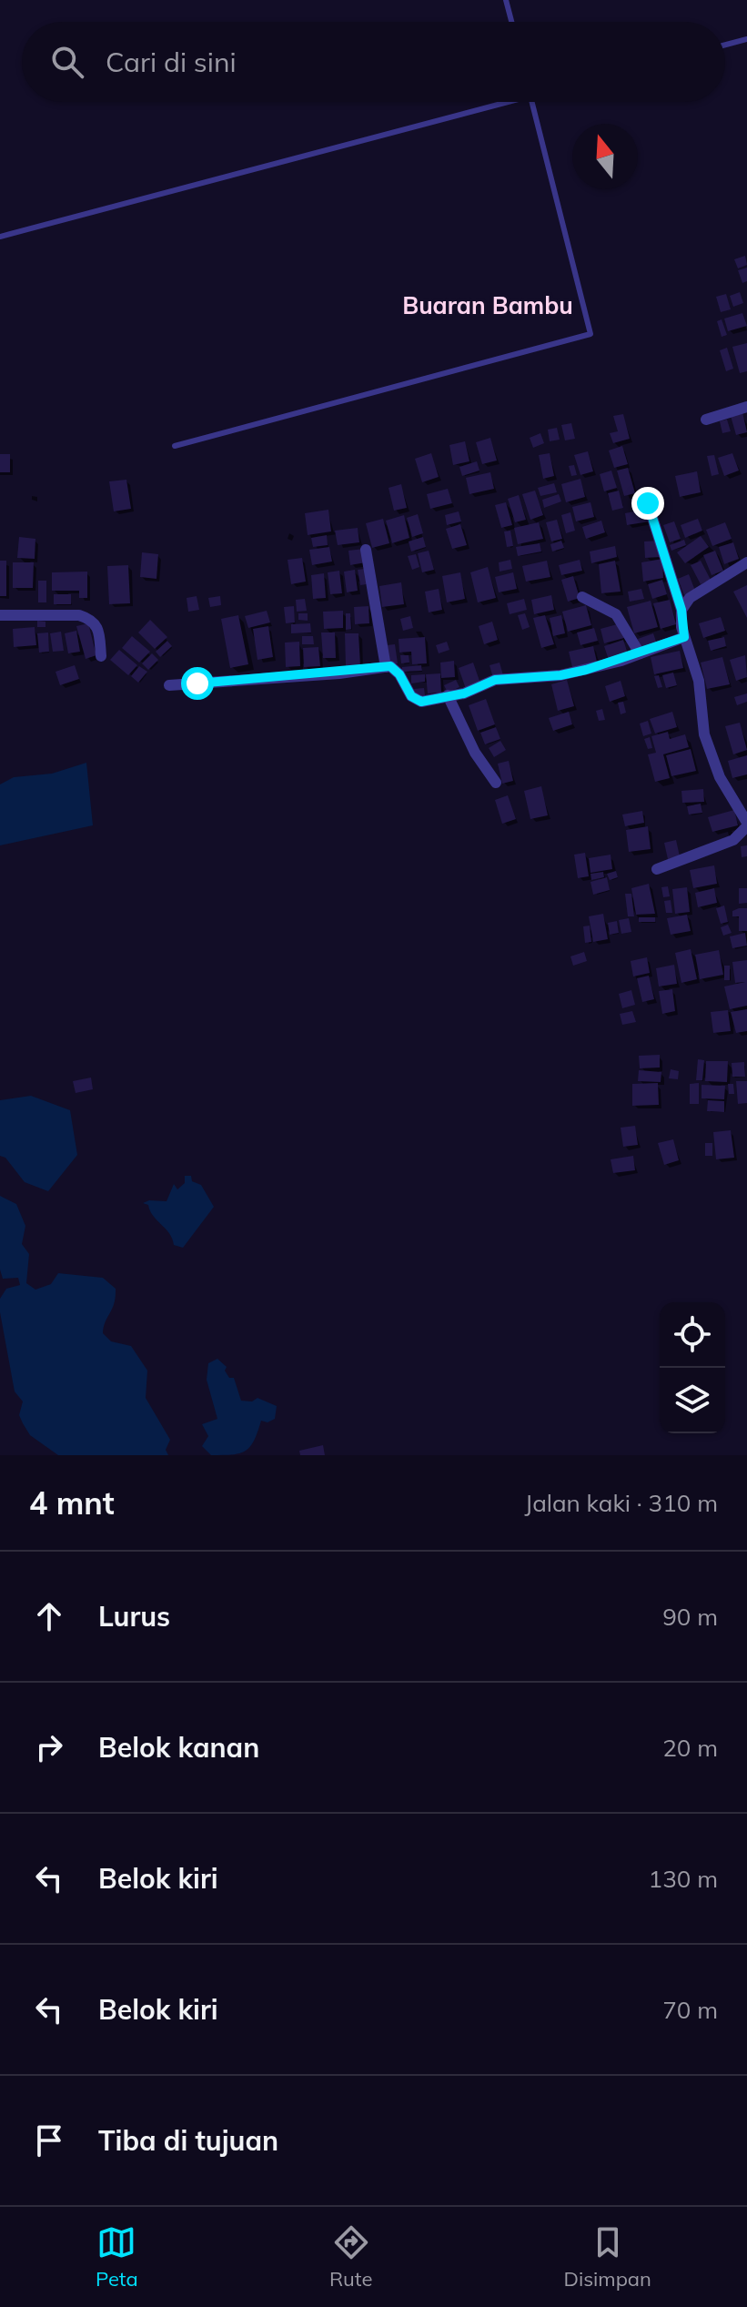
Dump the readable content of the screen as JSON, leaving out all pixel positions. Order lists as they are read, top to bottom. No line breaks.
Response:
{"districts":["Buaran Bambu"],"north":"top","page":{"search":"Cari di sini","heading":["4 mnt","Jalan kaki · 310 m"],"list":[["Lurus","90 m"],["Belok kanan","20 m"],["Belok kiri","130 m"],["Belok kiri","70 m"],"Tiba di tujuan"],"nav":["Peta","Rute","Disimpan"]}}
